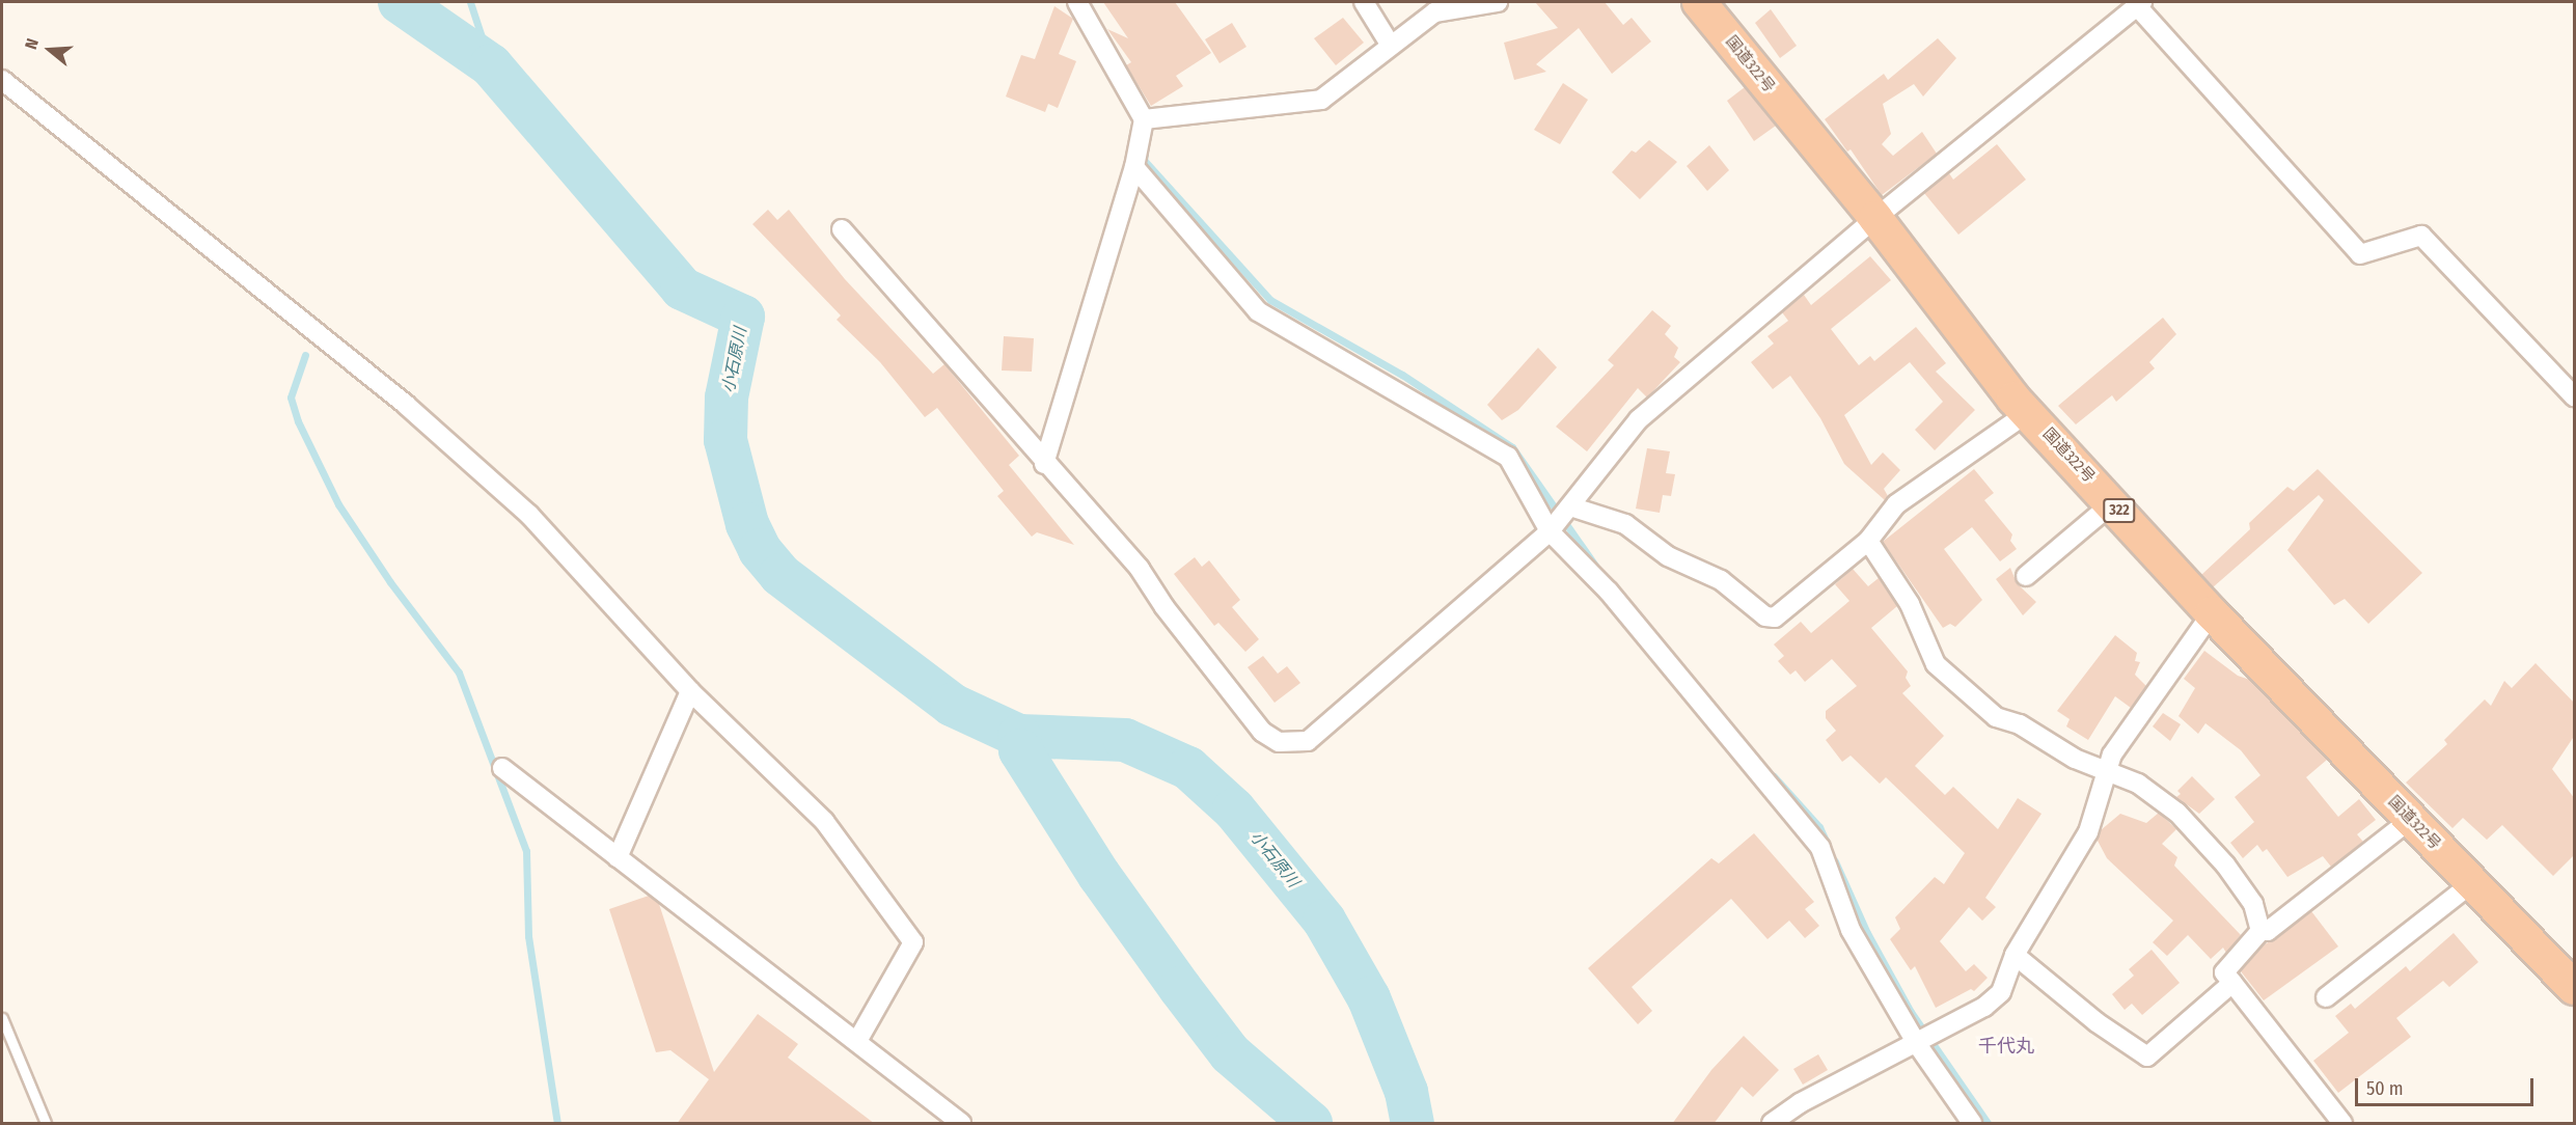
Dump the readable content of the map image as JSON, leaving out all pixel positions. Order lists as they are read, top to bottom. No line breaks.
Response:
{"streets":{"highway":["国道322号","322"]},"districts":["千代丸"],"water":["小石原川"],"scale_bar":"50 m","north":"left"}
